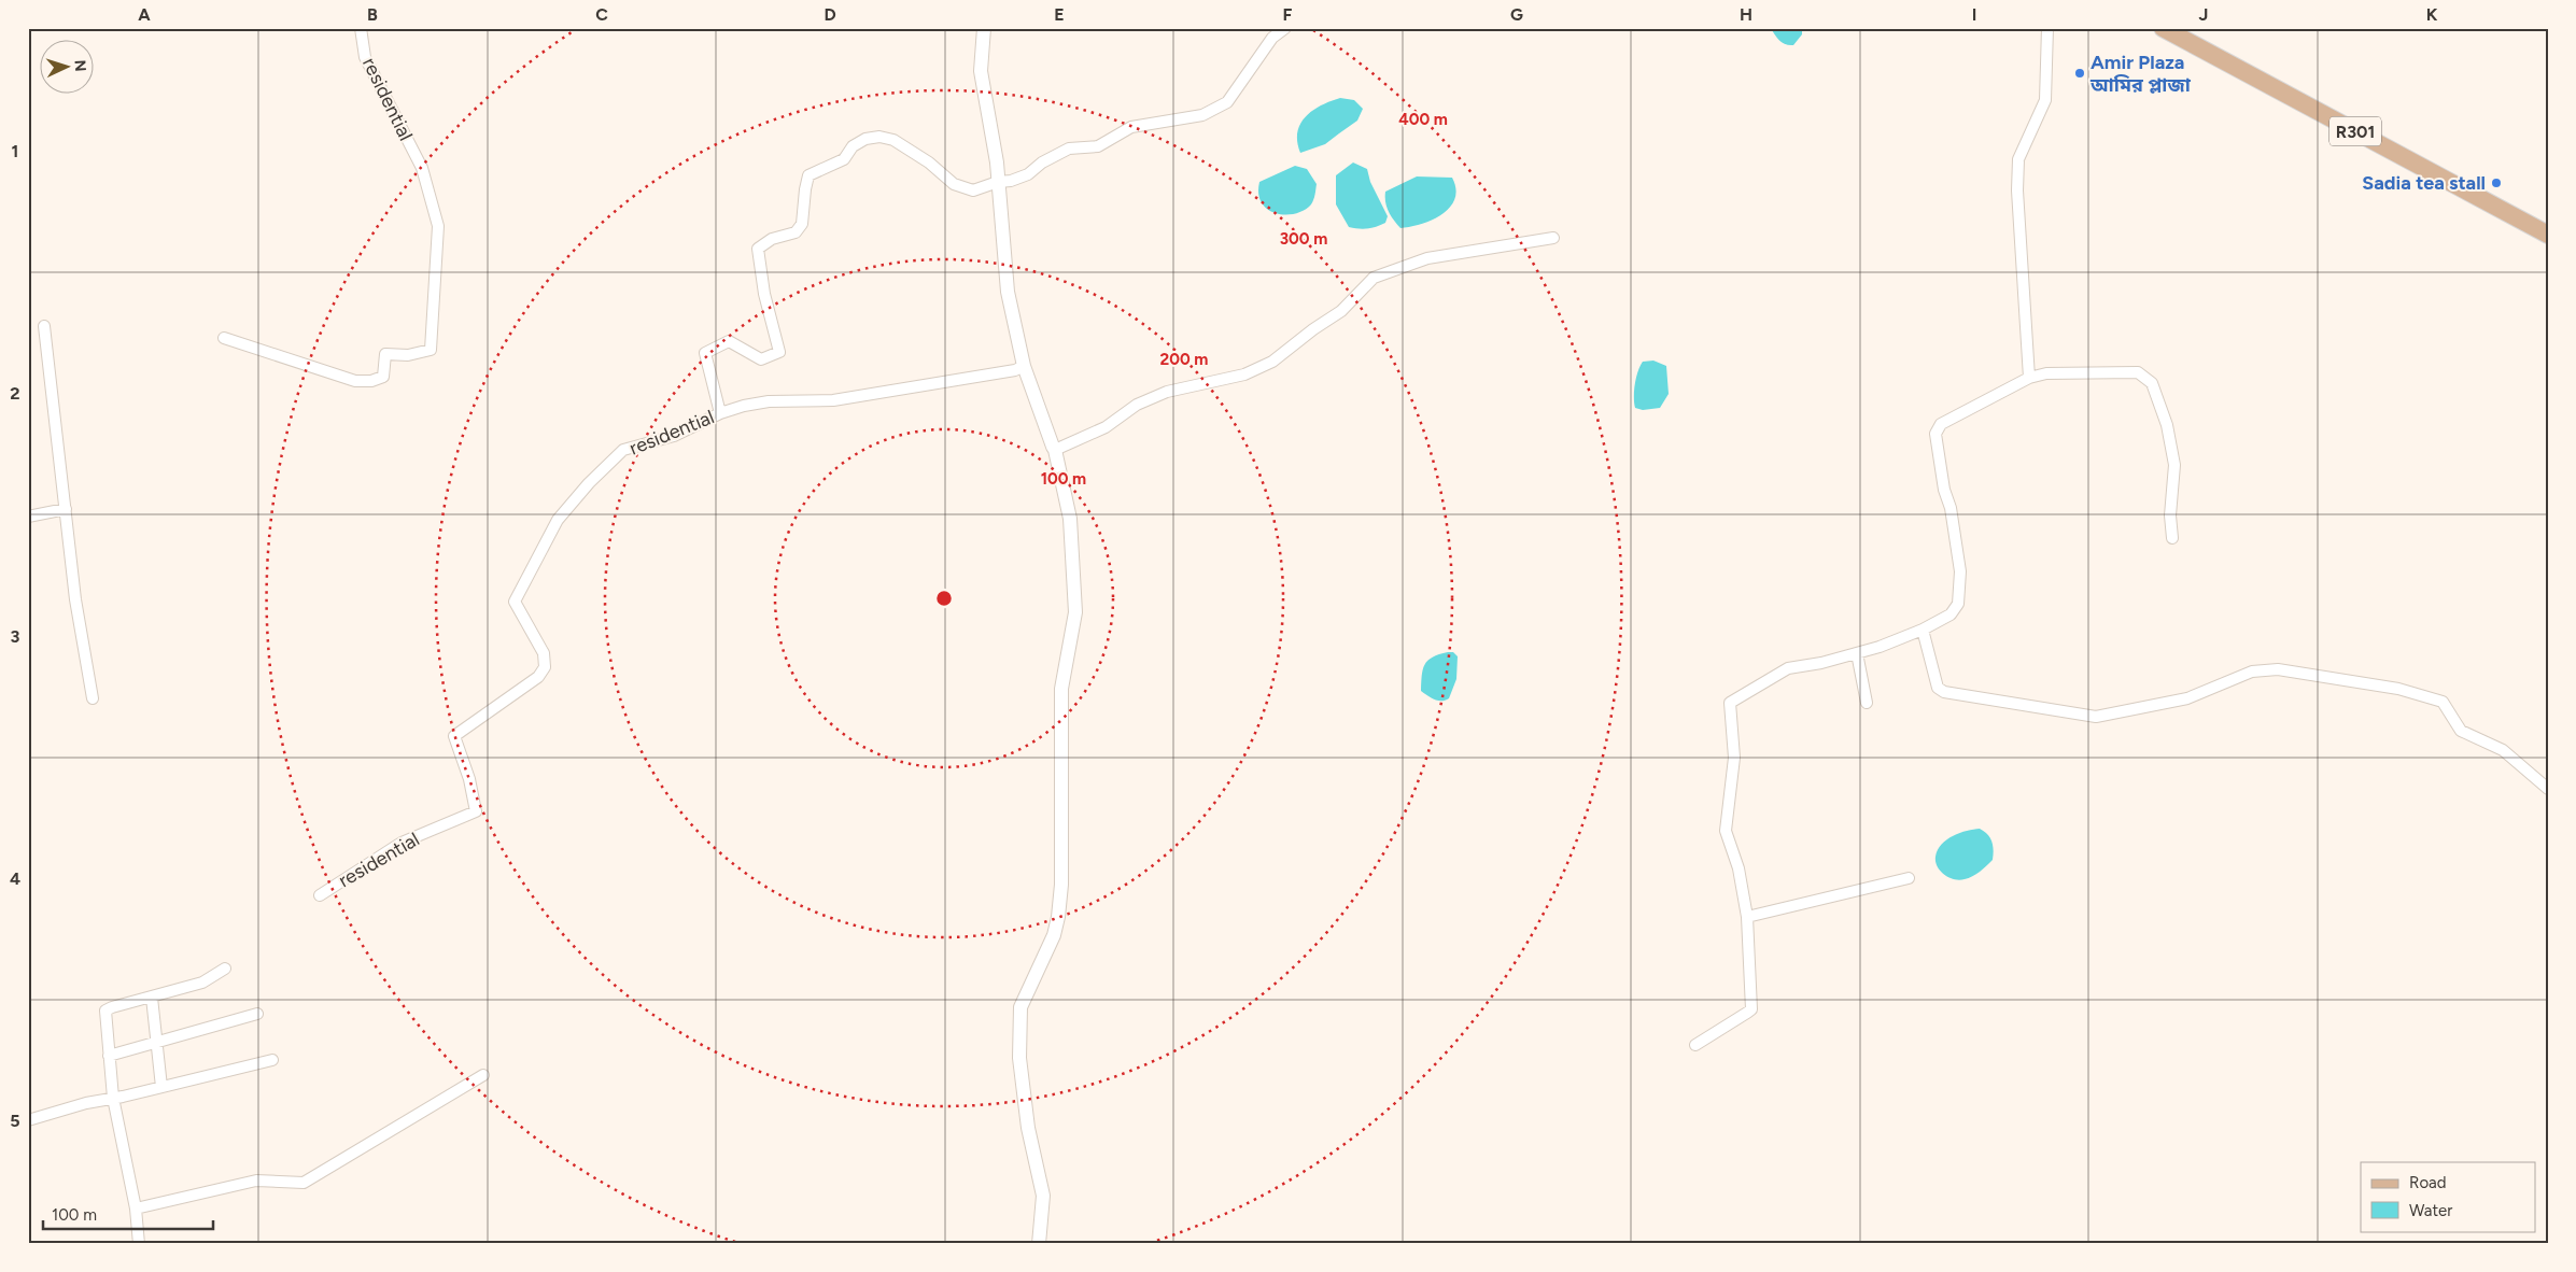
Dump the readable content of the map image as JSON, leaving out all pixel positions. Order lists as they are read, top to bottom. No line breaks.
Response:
{"streets":{"main road":["R301"],"street":["residential"]},"places":["Amir Plaza আমির প্লাজা","Sadia tea stall"],"legend":["Road","Water"],"scale_bar":"100 m","north":"right","grid":{"columns":["A","B","C","D","E","F","G","H","I","J","K"],"rows":["1","2","3","4","5"]},"rings":["400 m","300 m","200 m","100 m"]}
